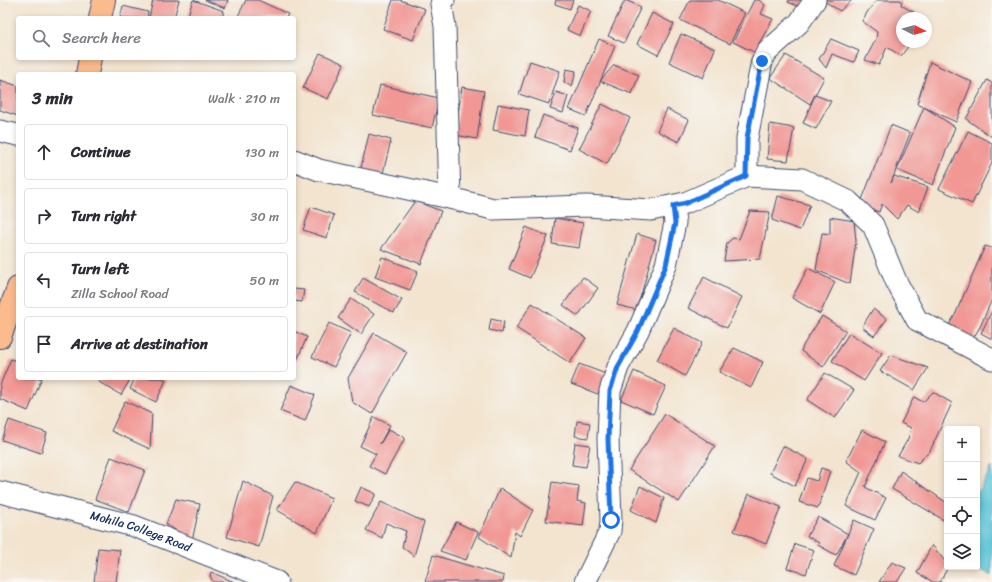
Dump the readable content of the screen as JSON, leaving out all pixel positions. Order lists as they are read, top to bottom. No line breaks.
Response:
{"streets":{"street":["Mohila College Road"]},"north":"right","page":{"search":"Search here","heading":["3 min","Walk · 210 m"],"list":[["Continue","130 m"],["Turn right","30 m"],["Turn left","Zilla School Road","50 m"],"Arrive at destination"],"map_buttons":["+","−"]}}
